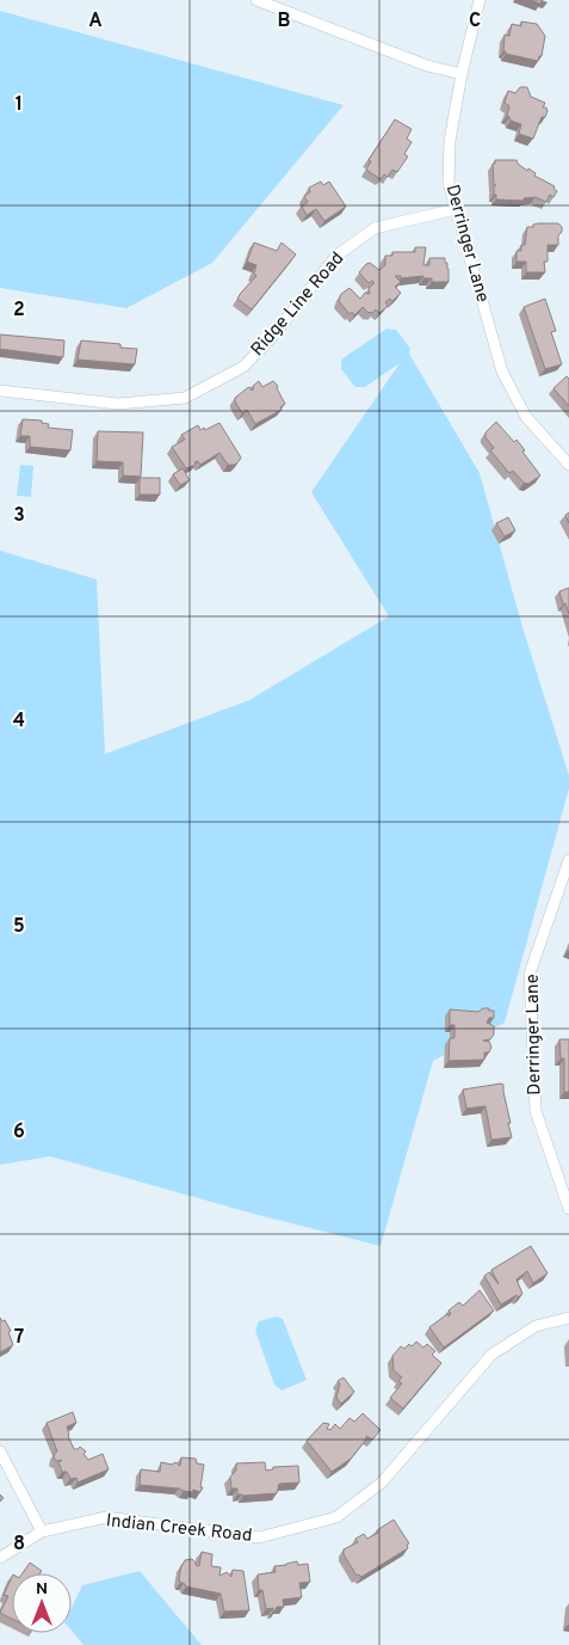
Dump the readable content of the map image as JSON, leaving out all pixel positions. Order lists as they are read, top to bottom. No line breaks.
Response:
{"streets":{"street":["Derringer Lane","Ridge Line Road","Indian Creek Road"]},"crossings":[["Derringer Lane","Ridge Line Road"]],"north":"top","grid":{"columns":["A","B","C"],"rows":["1","2","3","4","5","6","7","8"]}}
